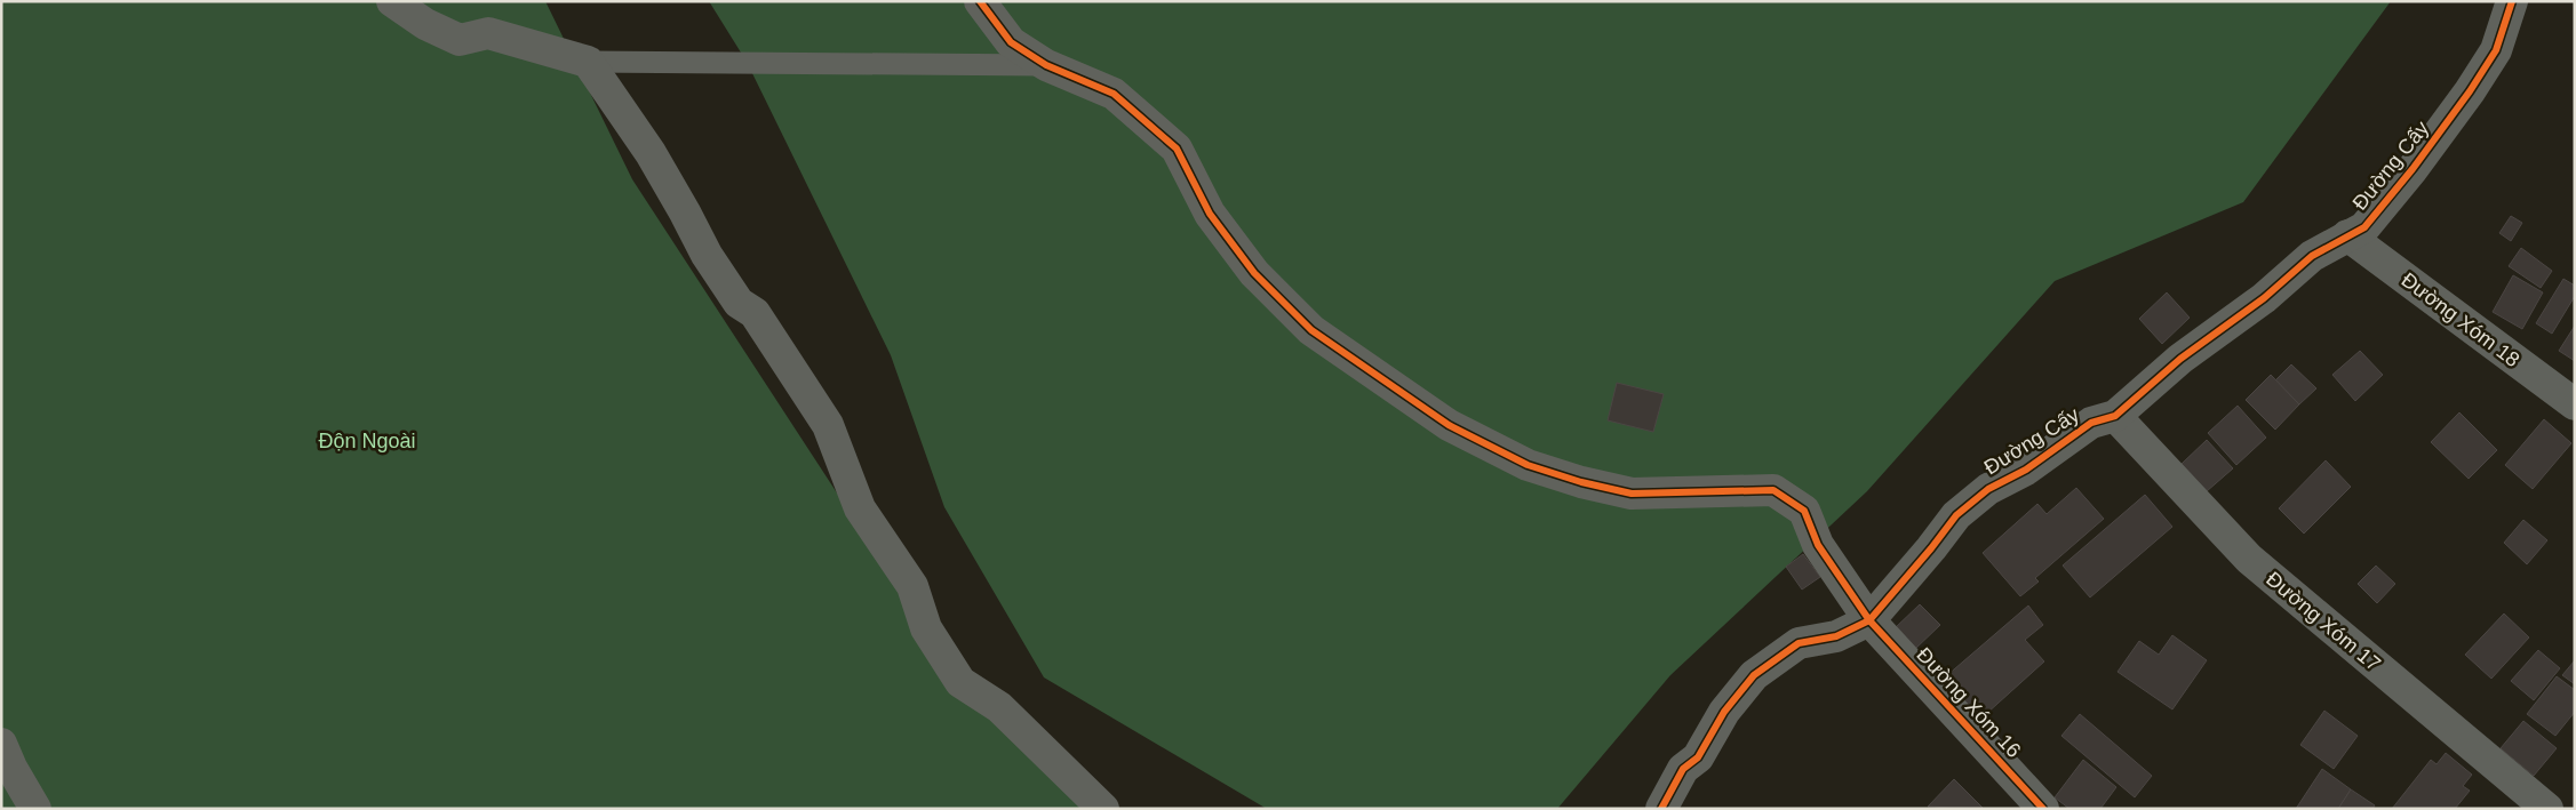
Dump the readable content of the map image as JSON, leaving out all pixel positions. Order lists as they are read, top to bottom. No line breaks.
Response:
{"streets":{"street":["Đường Cấy","Đường Xóm 18","Đường Xóm 17","Đường Xóm 16"]},"crossings":[["Đường Cấy","Đường Xóm 18"],["Đường Cấy","Đường Xóm 17"],["Đường Cấy","Đường Xóm 16"]],"parks":["Độn Ngoài"]}
